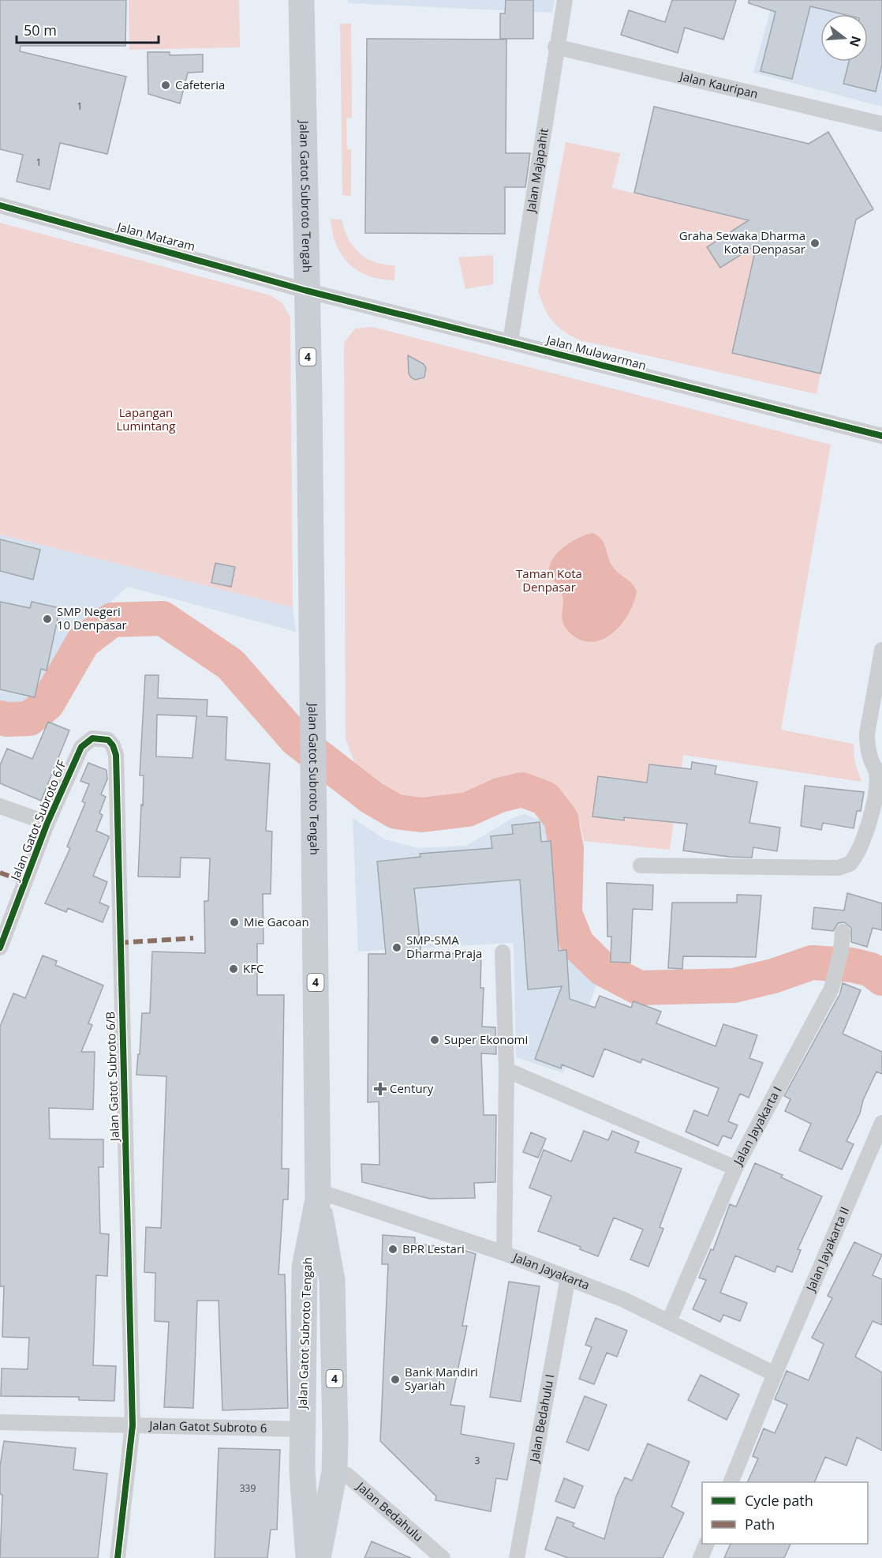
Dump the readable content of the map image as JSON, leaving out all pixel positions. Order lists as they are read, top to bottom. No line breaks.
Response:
{"streets":{"highway":["Jalan Gatot Subroto Tengah","4"],"street":["Jalan Kauripan","Jalan Majapahit","Jalan Mataram","Jalan Mulawarman","Jalan Gatot Subroto 6/F","Jalan Gatot Subroto 6/B","Jalan Jayakarta I","Jalan Jayakarta II","Jalan Jayakarta","Jalan Bedahulu I","Jalan Gatot Subroto 6","Jalan Bedahulu"]},"crossings":[["Jalan Kauripan","Jalan Majapahit"],["Jalan Majapahit","Jalan Mulawarman"],["Jalan Gatot Subroto Tengah","Jalan Mataram"],["Jalan Gatot Subroto Tengah","Jalan Mulawarman"],["Jalan Gatot Subroto Tengah","4"],["Jalan Gatot Subroto Tengah","Jalan Jayakarta"],["Jalan Gatot Subroto Tengah","Jalan Gatot Subroto 6"],["Jalan Mataram","Jalan Mulawarman"],["4","Jalan Jayakarta"],["4","Jalan Bedahulu"],["Jalan Gatot Subroto 6/F","Jalan Gatot Subroto 6/B"],["Jalan Gatot Subroto 6/B","Jalan Gatot Subroto 6"],["Jalan Jayakarta I","Jalan Jayakarta"],["Jalan Jayakarta II","Jalan Jayakarta"],["Jalan Jayakarta","Jalan Bedahulu I"]],"parks":["Lapangan Lumintang","Taman Kota Denpasar"],"places":{"other":["Cafeteria","Graha Sewaka Dharma Kota Denpasar","SMP Negeri 10 Denpasar","Mie Gacoan","SMP-SMA Dharma Praja","KFC","Super Ekonomi","BPR Lestari","Bank Mandiri Syariah"],"health":["Century"]},"house_numbers":["1","1","3","339"],"legend":["Cycle path","Path"],"scale_bar":"50 m","north":"right"}
